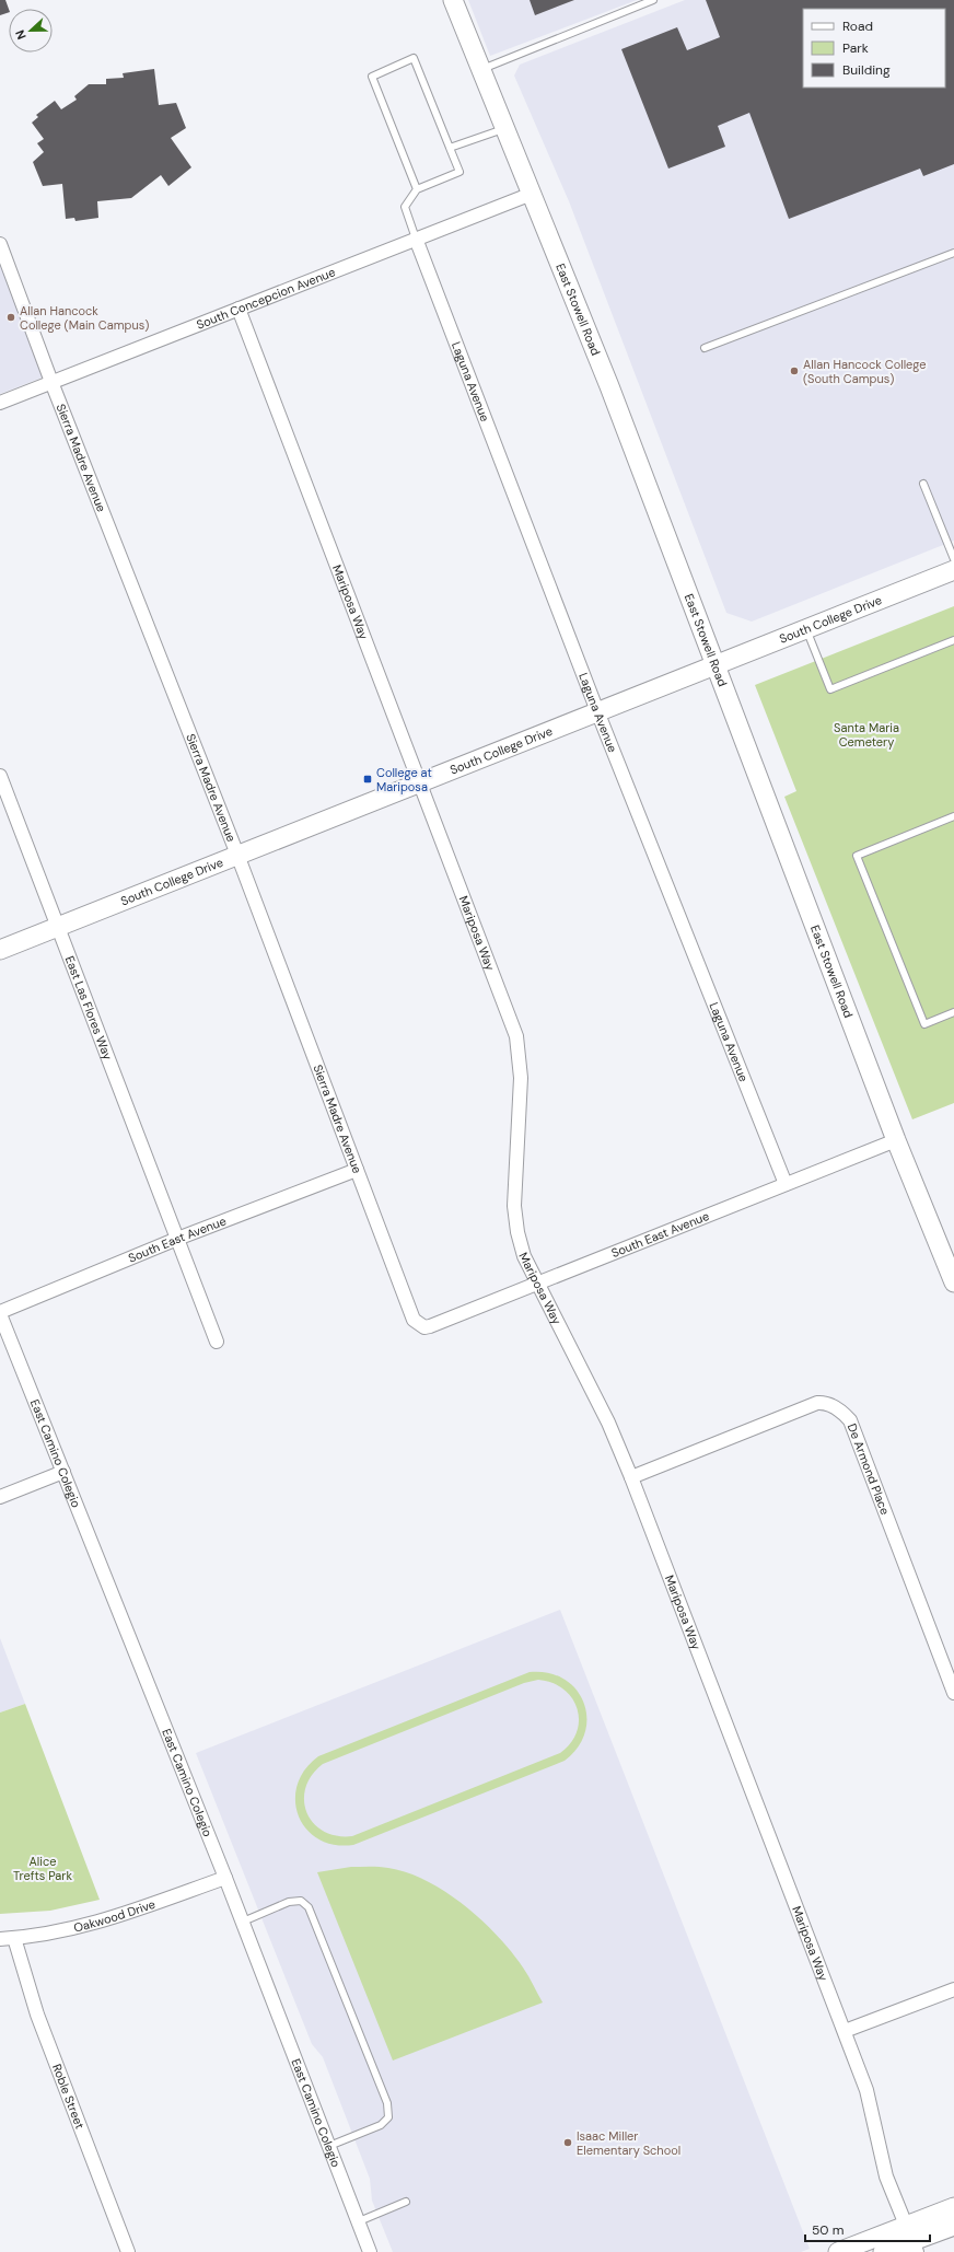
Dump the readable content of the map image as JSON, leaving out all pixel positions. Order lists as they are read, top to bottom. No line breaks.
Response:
{"streets":{"main road":["East Stowell Road","South College Drive"],"street":["South Concepcion Avenue","Laguna Avenue","Sierra Madre Avenue","Mariposa Way","East Las Flores Way","South East Avenue","East Camino Colegio","De Armond Place","Oakwood Drive","Roble Street"]},"crossings":[["South Concepcion Avenue","East Stowell Road"],["South Concepcion Avenue","Laguna Avenue"],["South Concepcion Avenue","Sierra Madre Avenue"],["South Concepcion Avenue","Mariposa Way"],["East Stowell Road","South College Drive"],["East Stowell Road","South East Avenue"],["Laguna Avenue","South College Drive"],["Laguna Avenue","South East Avenue"],["Sierra Madre Avenue","South College Drive"],["Sierra Madre Avenue","South East Avenue"],["Mariposa Way","South College Drive"],["Mariposa Way","South East Avenue"],["Mariposa Way","De Armond Place"],["South College Drive","East Las Flores Way"],["East Las Flores Way","South East Avenue"],["South East Avenue","East Camino Colegio"],["East Camino Colegio","Oakwood Drive"],["Oakwood Drive","Roble Street"]],"parks":["Santa Maria Cemetery","Alice Trefts Park"],"places":{"other":["Allan Hancock College (Main Campus)","Allan Hancock College (South Campus)","Isaac Miller Elementary School"],"transit":["College at Mariposa"]},"legend":["Road","Park","Building"],"scale_bar":"50 m","north":"left"}
